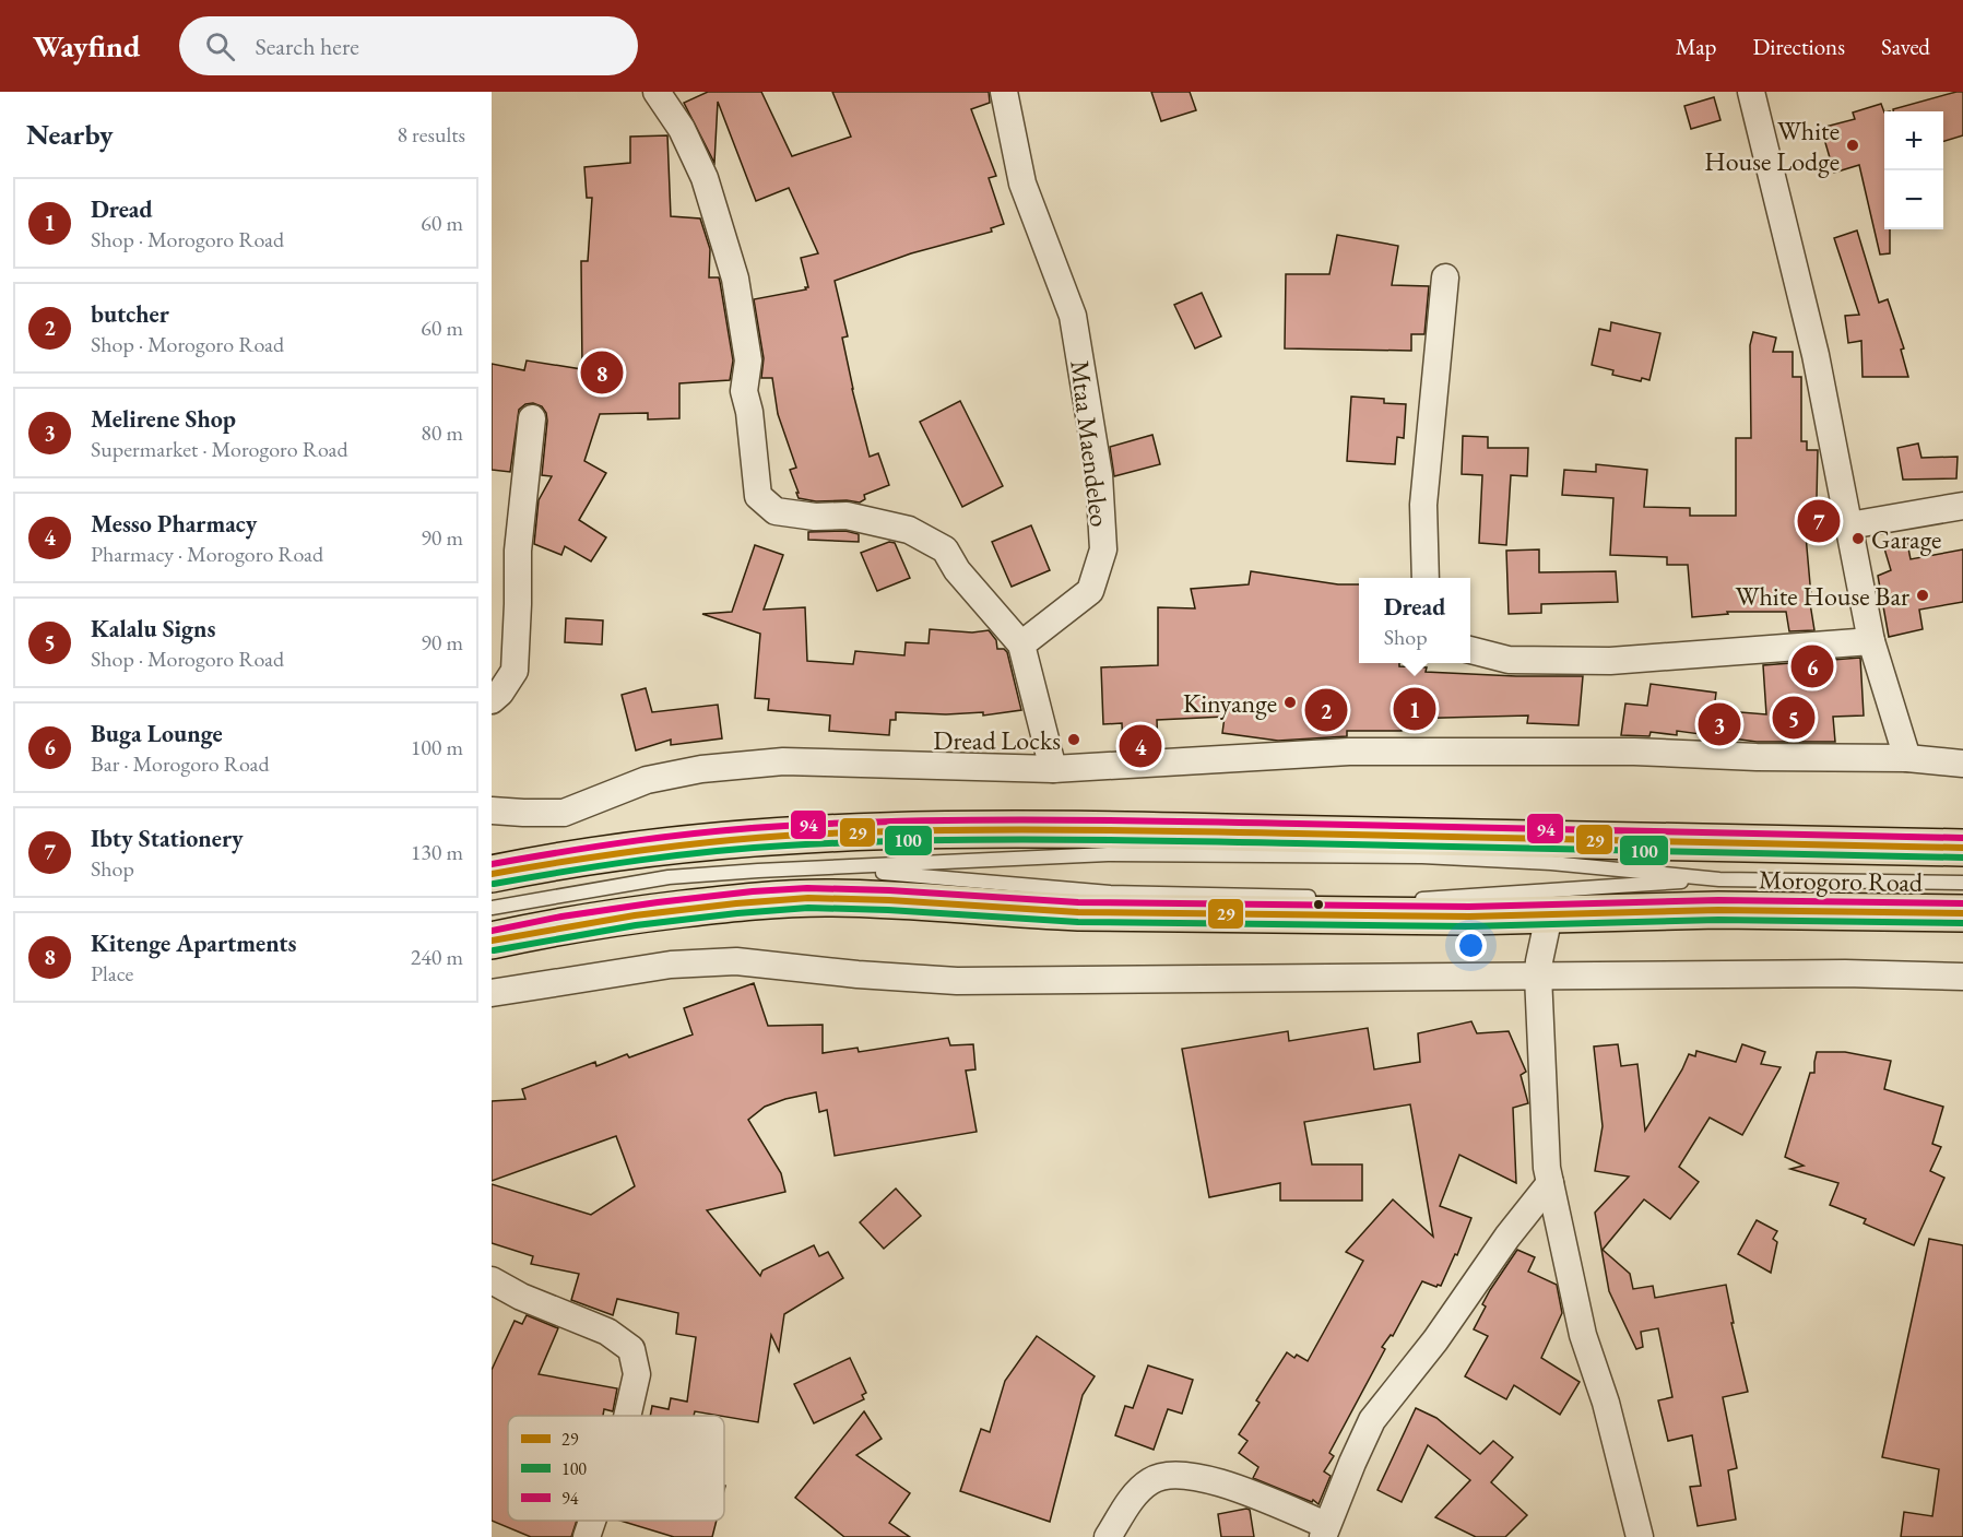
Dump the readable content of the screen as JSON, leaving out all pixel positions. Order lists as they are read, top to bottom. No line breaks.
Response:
{"streets":{"highway":["Morogoro Road"],"street":["Mtaa Maendeleo"]},"places":["White House Lodge","Garage","White House Bar","Kinyange","Dread Locks"],"lines":["transit line 94","transit line 29","transit line 100"],"legend":["29","100","94"],"page":{"header":"Wayfind","search":"Search here","nav":["Map","Directions","Saved"],"heading":["Nearby","8 results"],"map_buttons":["+","−"],"list":[{"mark":"1","name":"Dread","note":"Shop · Morogoro Road","value":"60 m"},{"mark":"2","name":"butcher","note":"Shop · Morogoro Road","value":"60 m"},{"mark":"3","name":"Melirene Shop","note":"Supermarket · Morogoro Road","value":"80 m"},{"mark":"4","name":"Messo Pharmacy","note":"Pharmacy · Morogoro Road","value":"90 m"},{"mark":"5","name":"Kalalu Signs","note":"Shop · Morogoro Road","value":"90 m"},{"mark":"6","name":"Buga Lounge","note":"Bar · Morogoro Road","value":"100 m"},{"mark":"7","name":"Ibty Stationery","note":"Shop","value":"130 m"},{"mark":"8","name":"Kitenge Apartments","note":"Place","value":"240 m"}],"pins":["8","7","6","1","2","5","3","4"],"popup":["Dread","Shop"]}}
